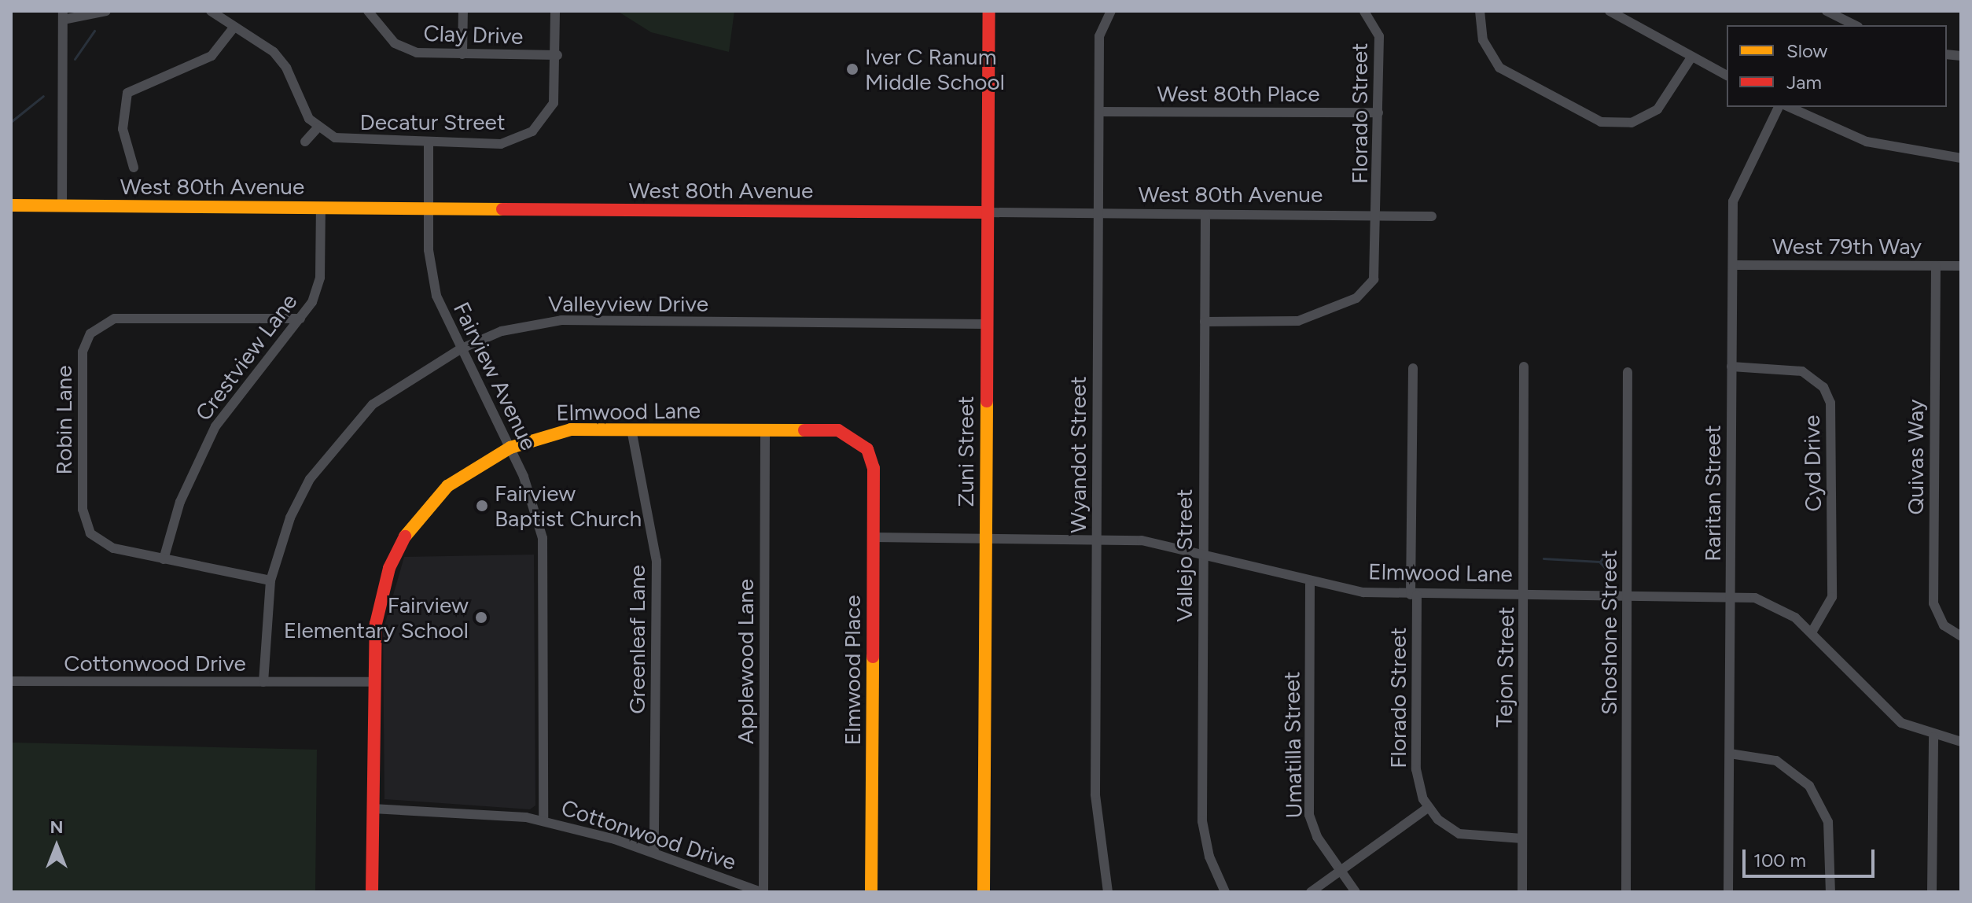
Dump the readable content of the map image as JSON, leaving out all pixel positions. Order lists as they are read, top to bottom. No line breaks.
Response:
{"streets":{"street":["Clay Drive","West 80th Place","Florado Street","Decatur Street","West 80th Avenue","West 79th Way","Valleyview Drive","Crestview Lane","Fairview Avenue","Elmwood Lane","Robin Lane","Zuni Street","Wyandot Street","Quivas Way","Cyd Drive","Raritan Street","Vallejo Street","Shoshone Street","Greenleaf Lane","Applewood Lane","Cottonwood Drive","Tejon Street","Elmwood Place","Umatilla Street"]},"crossings":[["Clay Drive","Decatur Street"],["West 80th Place","Florado Street"],["West 80th Place","Wyandot Street"],["Florado Street","West 80th Avenue"],["Florado Street","Elmwood Lane"],["Decatur Street","Fairview Avenue"],["West 80th Avenue","Crestview Lane"],["West 80th Avenue","Fairview Avenue"],["West 80th Avenue","Zuni Street"],["West 80th Avenue","Wyandot Street"],["West 80th Avenue","Vallejo Street"],["West 79th Way","Quivas Way"],["West 79th Way","Raritan Street"],["Valleyview Drive","Fairview Avenue"],["Valleyview Drive","Robin Lane"],["Valleyview Drive","Zuni Street"],["Valleyview Drive","Cottonwood Drive"],["Crestview Lane","Robin Lane"],["Fairview Avenue","Elmwood Lane"],["Fairview Avenue","Cottonwood Drive"],["Elmwood Lane","Zuni Street"],["Elmwood Lane","Wyandot Street"],["Elmwood Lane","Cyd Drive"],["Elmwood Lane","Raritan Street"],["Elmwood Lane","Vallejo Street"],["Elmwood Lane","Shoshone Street"],["Elmwood Lane","Greenleaf Lane"],["Elmwood Lane","Applewood Lane"],["Elmwood Lane","Cottonwood Drive"],["Elmwood Lane","Tejon Street"],["Elmwood Lane","Elmwood Place"],["Elmwood Lane","Umatilla Street"],["Cyd Drive","Raritan Street"],["Greenleaf Lane","Cottonwood Drive"],["Applewood Lane","Cottonwood Drive"]],"places":["Iver C Ranum Middle School","Fairview Baptist Church","Fairview Elementary School"],"legend":["Slow","Jam"],"scale_bar":"100 m","north":"top"}
